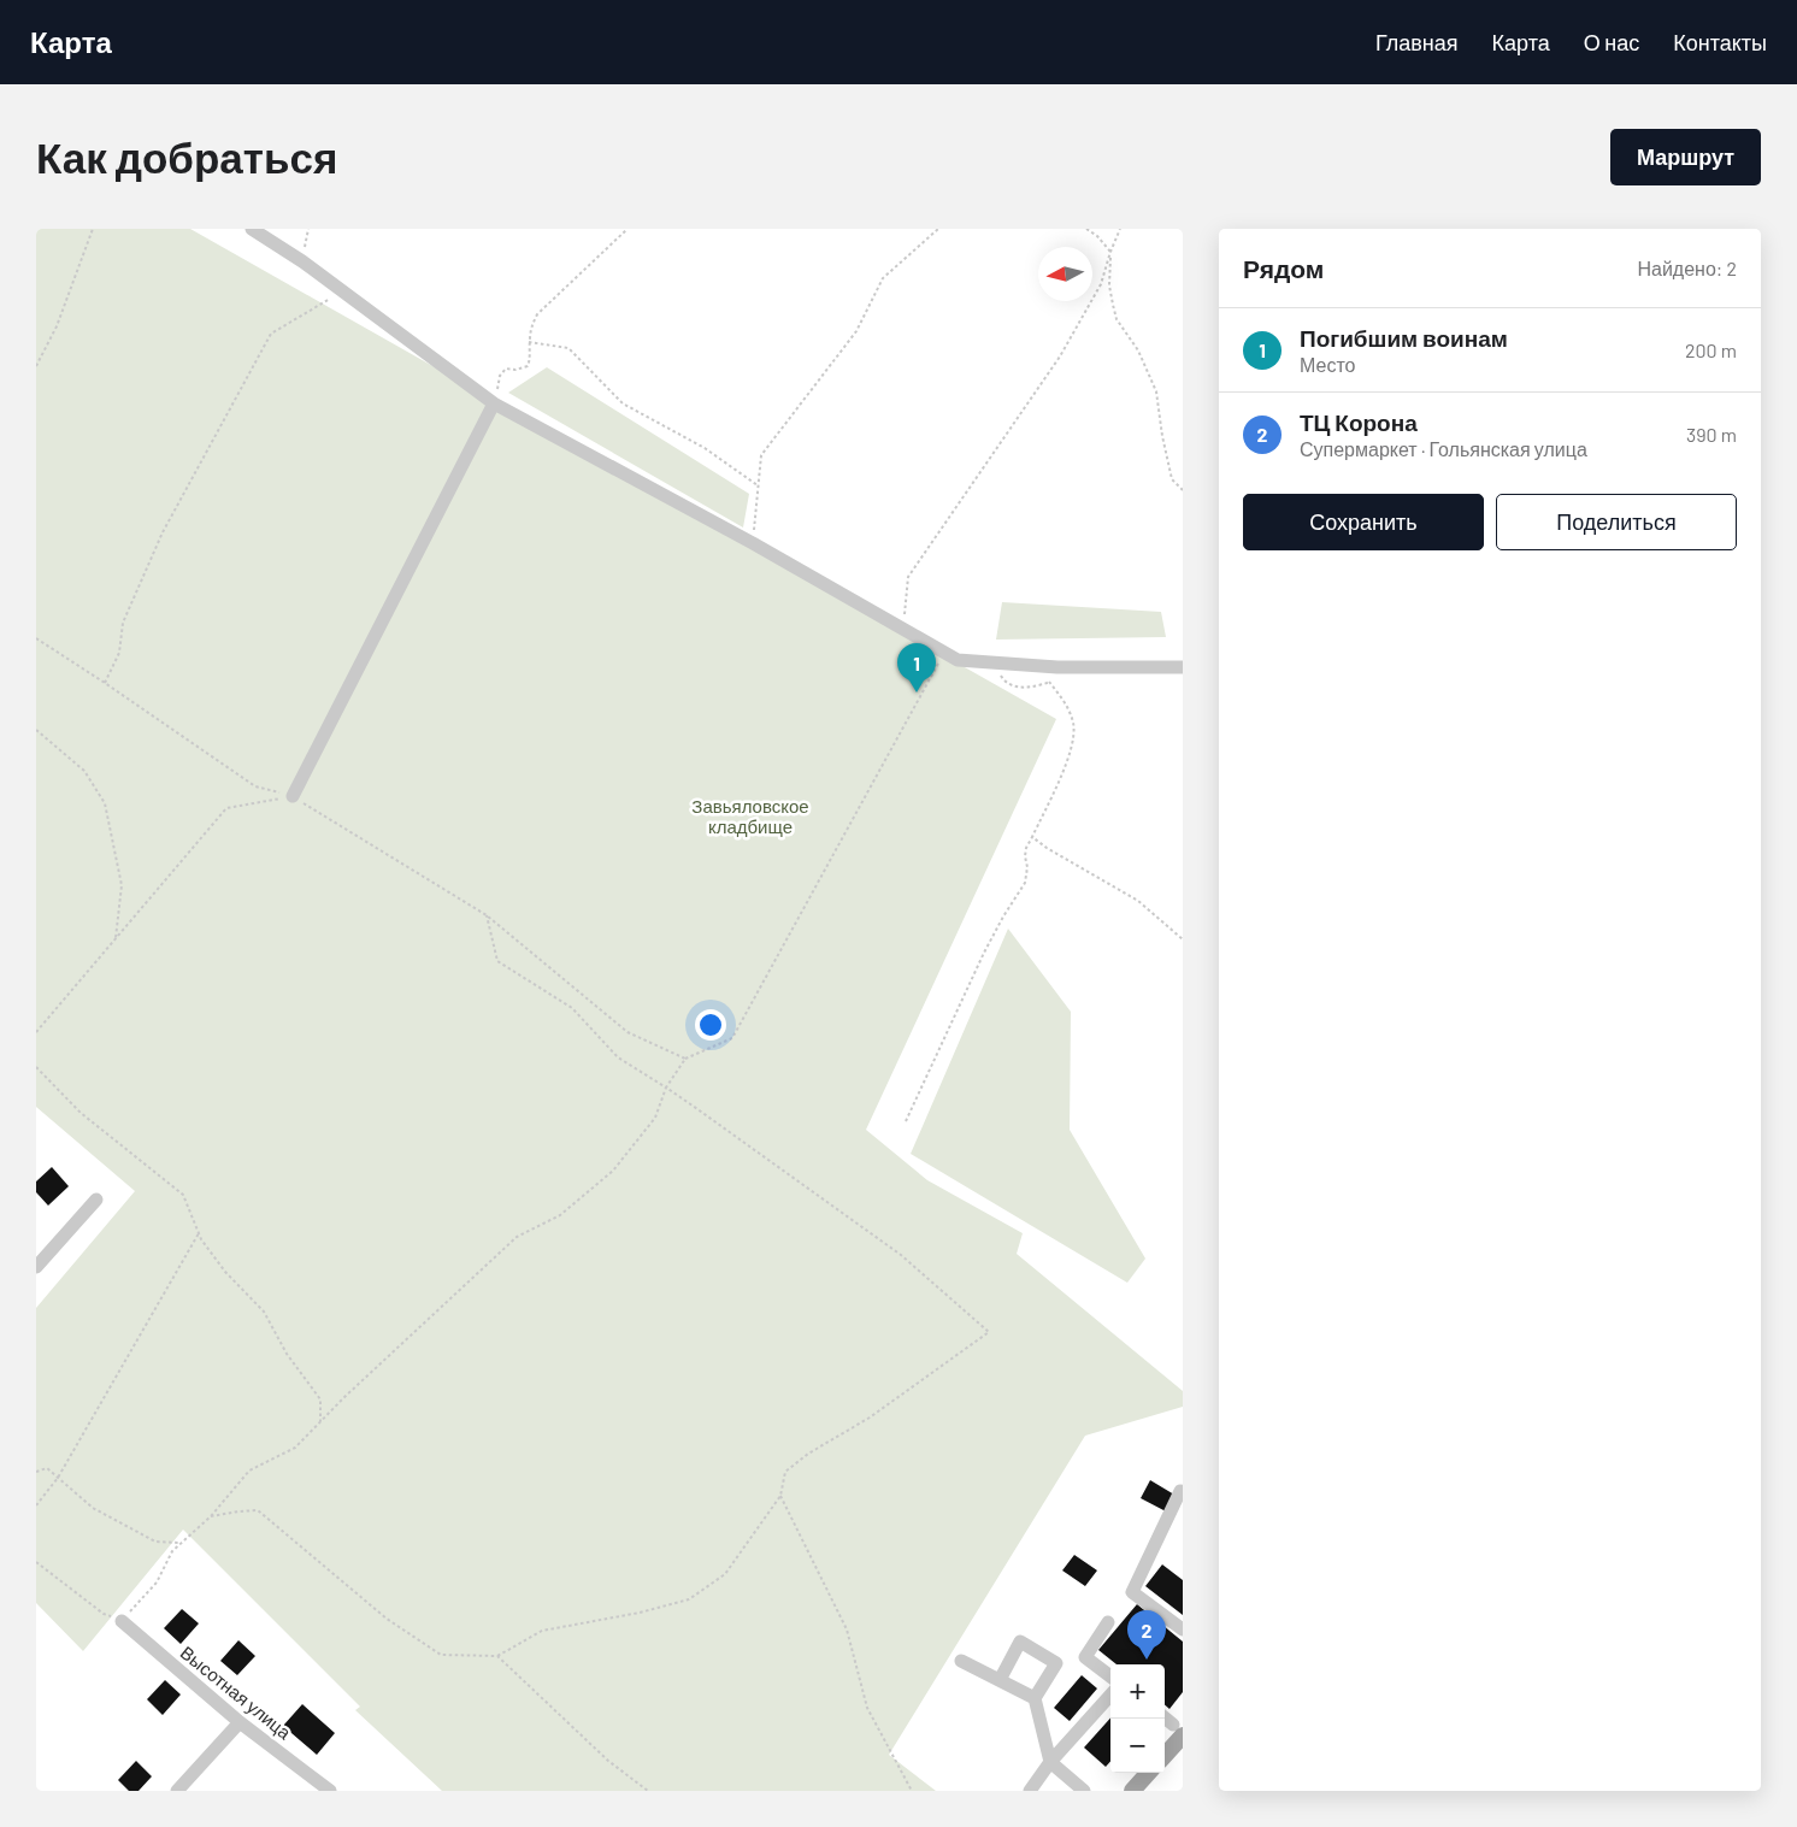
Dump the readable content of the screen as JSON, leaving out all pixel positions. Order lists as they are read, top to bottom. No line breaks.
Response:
{"streets":{"street":["Высотная улица"]},"parks":["Завьяловское кладбище"],"north":"left","page":{"header":"Карта","nav":["Главная","Карта","О нас","Контакты"],"buttons":["Маршрут",["Сохранить","Поделиться"]],"title":"Как добраться","heading":["Рядом","Найдено: 2"],"list":[{"mark":"1","name":"Погибшим воинам","note":"Место","value":"200 m"},{"mark":"2","name":"ТЦ Корона","note":"Супермаркет · Гольянская улица","value":"390 m"}],"pins":["1","2"],"map_buttons":["+","−"]}}
